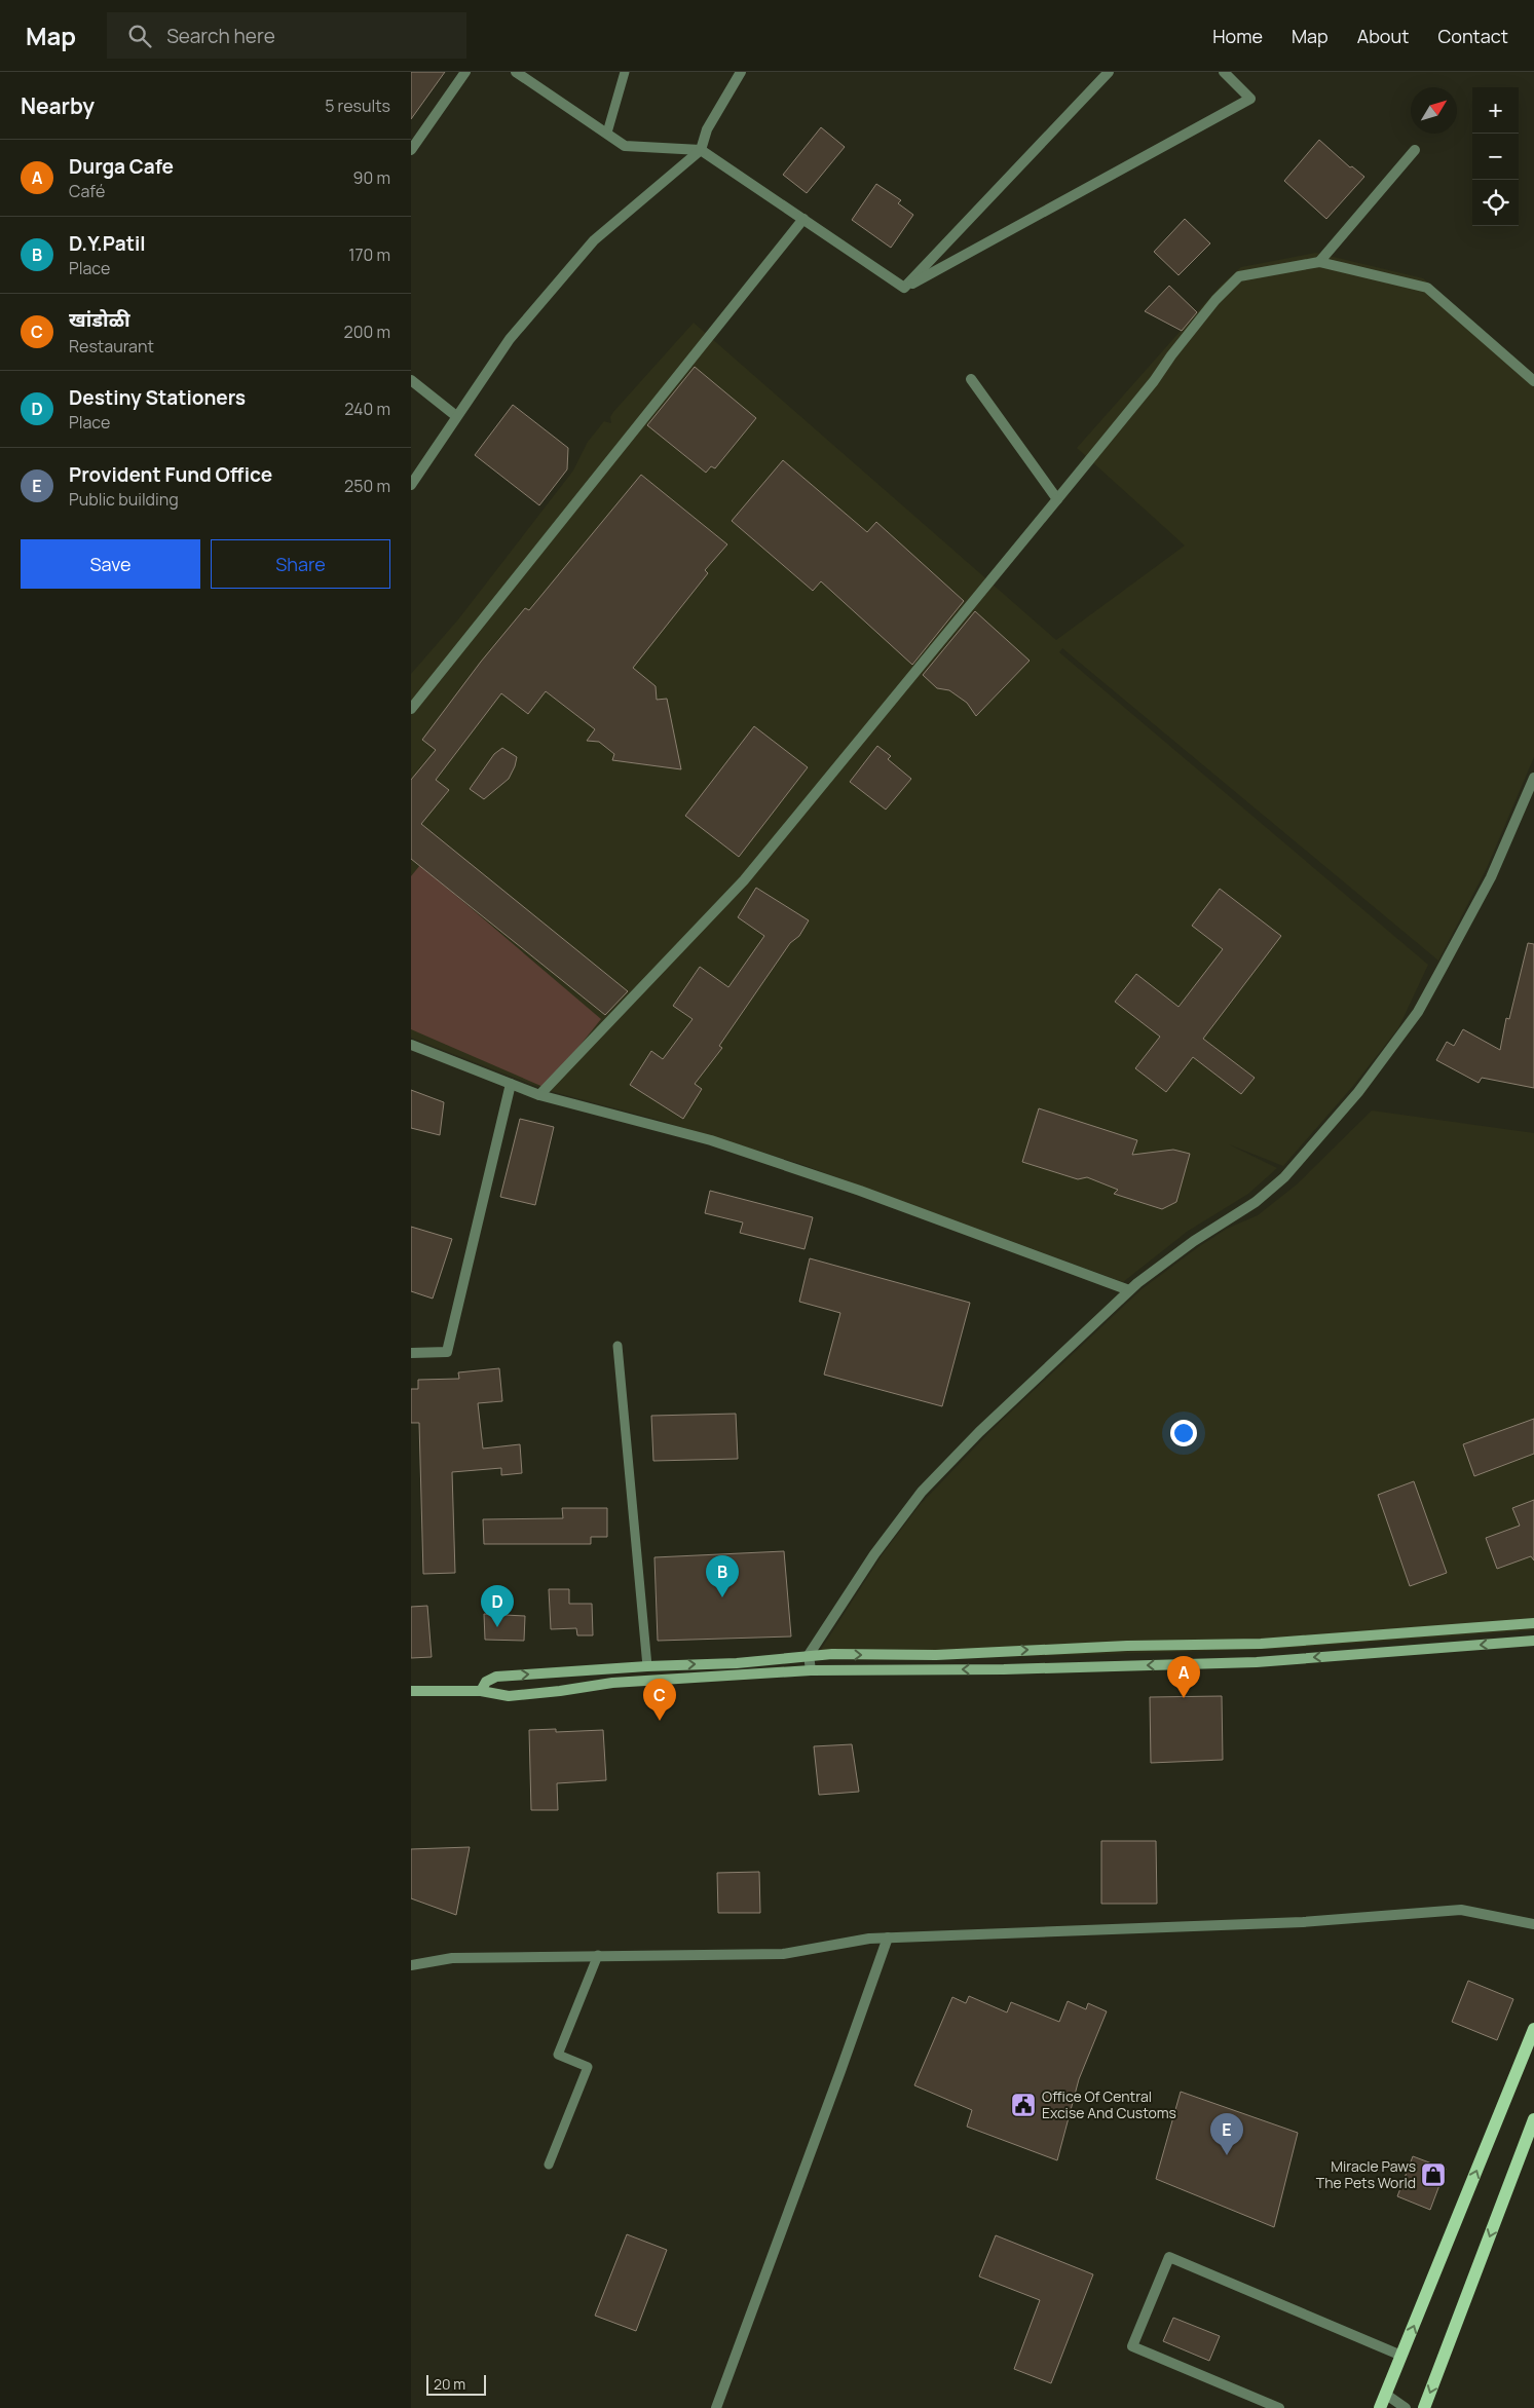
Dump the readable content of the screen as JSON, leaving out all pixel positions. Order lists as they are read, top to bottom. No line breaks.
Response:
{"places":{"public building":["Office Of Central Excise And Customs"],"shop":["Miracle Paws The Pets World"]},"scale_bar":"20 m","north":"top right","page":{"header":"Map","search":"Search here","nav":["Home","Map","About","Contact"],"heading":["Nearby","5 results"],"map_buttons":["+","−"],"list":[{"mark":"A","name":"Durga Cafe","note":"Café","value":"90 m"},{"mark":"B","name":"D.Y.Patil","note":"Place","value":"170 m"},{"mark":"C","name":"खांडोळी","note":"Restaurant","value":"200 m"},{"mark":"D","name":"Destiny Stationers","note":"Place","value":"240 m"},{"mark":"E","name":"Provident Fund Office","note":"Public building","value":"250 m"}],"buttons":["Save","Share"],"pins":["B","D","A","C","E"],"scale":"20 m"}}
